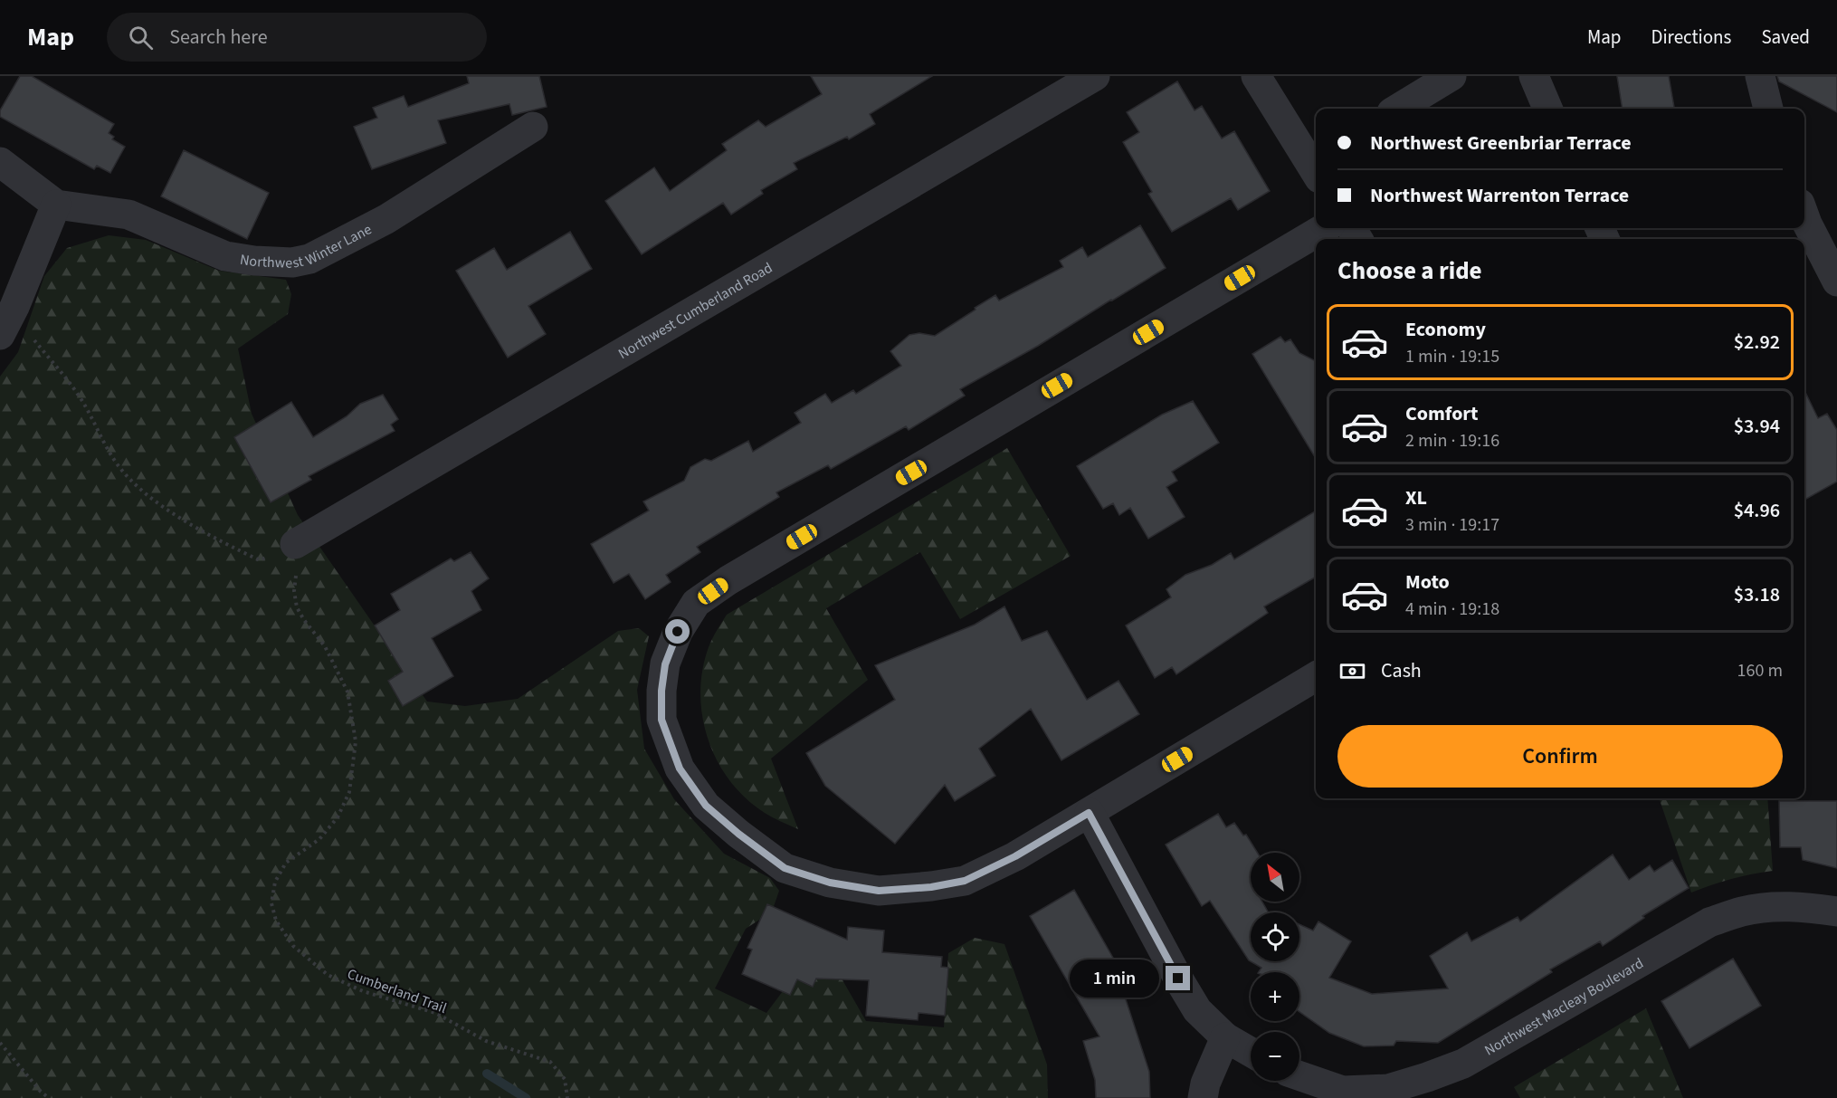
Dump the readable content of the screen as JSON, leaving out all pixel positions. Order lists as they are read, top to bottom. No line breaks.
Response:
{"streets":{"street":["Northwest Winter Lane","Northwest Cumberland Road","Northwest Macleay Boulevard"],"path":["Cumberland Trail"]},"crossings":[["Northwest Cumberland Road","Cumberland Trail"]],"north":"top left","page":{"header":"Map","search":"Search here","nav":["Map","Directions","Saved"],"banner":["Northwest Greenbriar Terrace","Northwest Warrenton Terrace"],"heading":"Choose a ride","list":[{"name":"Economy","note":"1 min · 19:15","value":"$2.92"},{"name":"Comfort","note":"2 min · 19:16","value":"$3.94"},{"name":"XL","note":"3 min · 19:17","value":"$4.96"},{"name":"Moto","note":"4 min · 19:18","value":"$3.18"}],"pay":["Cash","160 m"],"buttons":"Confirm","map_buttons":["+","−"],"bubble":"1 min"}}
